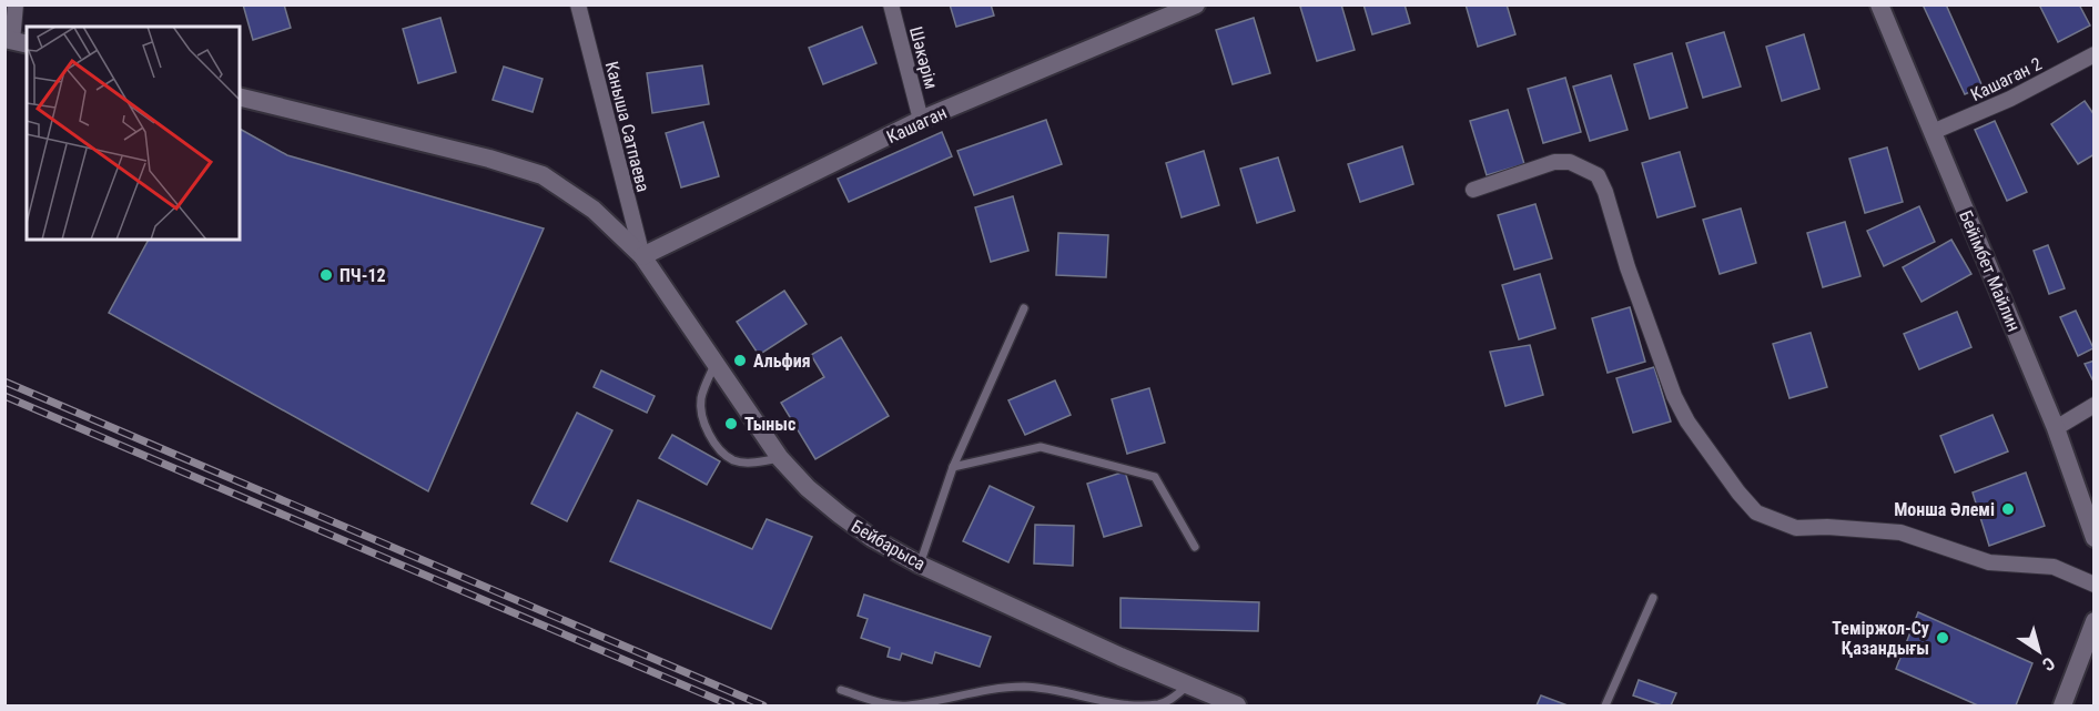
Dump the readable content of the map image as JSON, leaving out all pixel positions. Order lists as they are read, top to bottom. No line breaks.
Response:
{"streets":{"street":["Шәкәрім","Кашаган 2","Кашаган","Каныша Сатпаева","Бейімбет Майлин","Бейбарыса"]},"crossings":[["Шәкәрім","Кашаган"],["Кашаган 2","Бейімбет Майлин"],["Кашаган","Каныша Сатпаева"],["Кашаган","Бейбарыса"],["Каныша Сатпаева","Бейбарыса"]],"places":["ПЧ-12","Альфия","Тыныс","Монша Әлемі","Теміржол-Су Қазандығы"],"north":"bottom right"}
